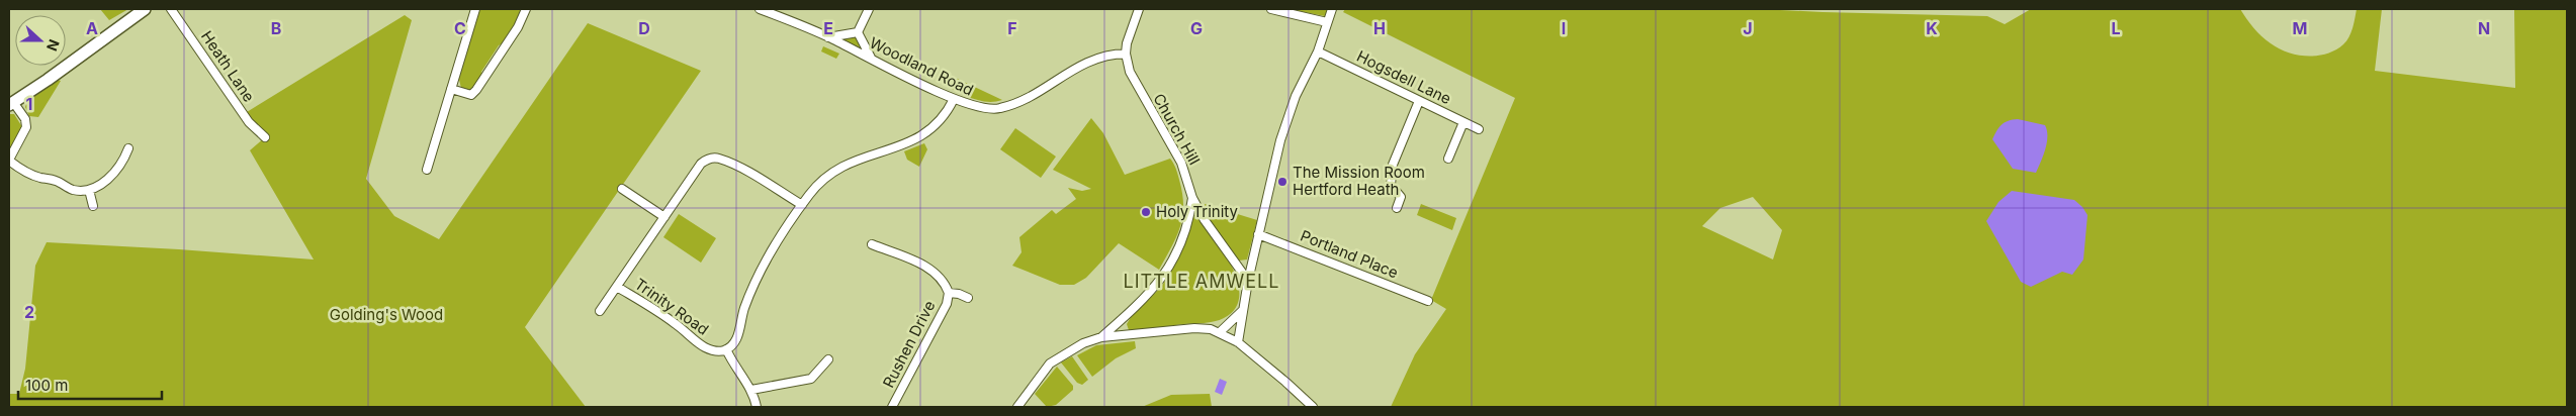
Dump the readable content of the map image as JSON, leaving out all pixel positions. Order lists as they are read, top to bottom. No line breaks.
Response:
{"streets":{"street":["Heath Lane","Woodland Road","Hogsdell Lane","Church Hill","Portland Place","Trinity Road","Rushen Drive"]},"crossings":[["Woodland Road","Church Hill"]],"districts":["LITTLE AMWELL"],"parks":["Golding's Wood"],"places":["The Mission Room Hertford Heath","Holy Trinity"],"scale_bar":"100 m","north":"right","grid":{"columns":["A","B","C","D","E","F","G","H","I","J","K","L","M","N"],"rows":["1","2"]}}
